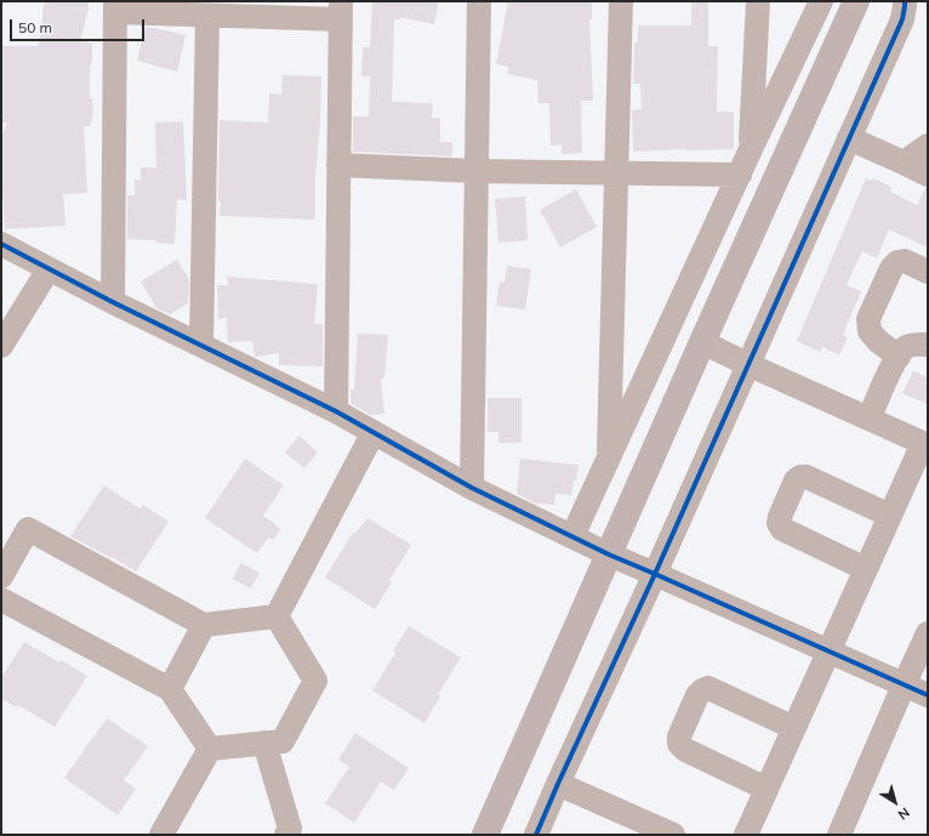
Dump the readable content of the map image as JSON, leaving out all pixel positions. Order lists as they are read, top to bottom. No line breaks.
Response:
{"scale_bar":"50 m","north":"bottom right"}
